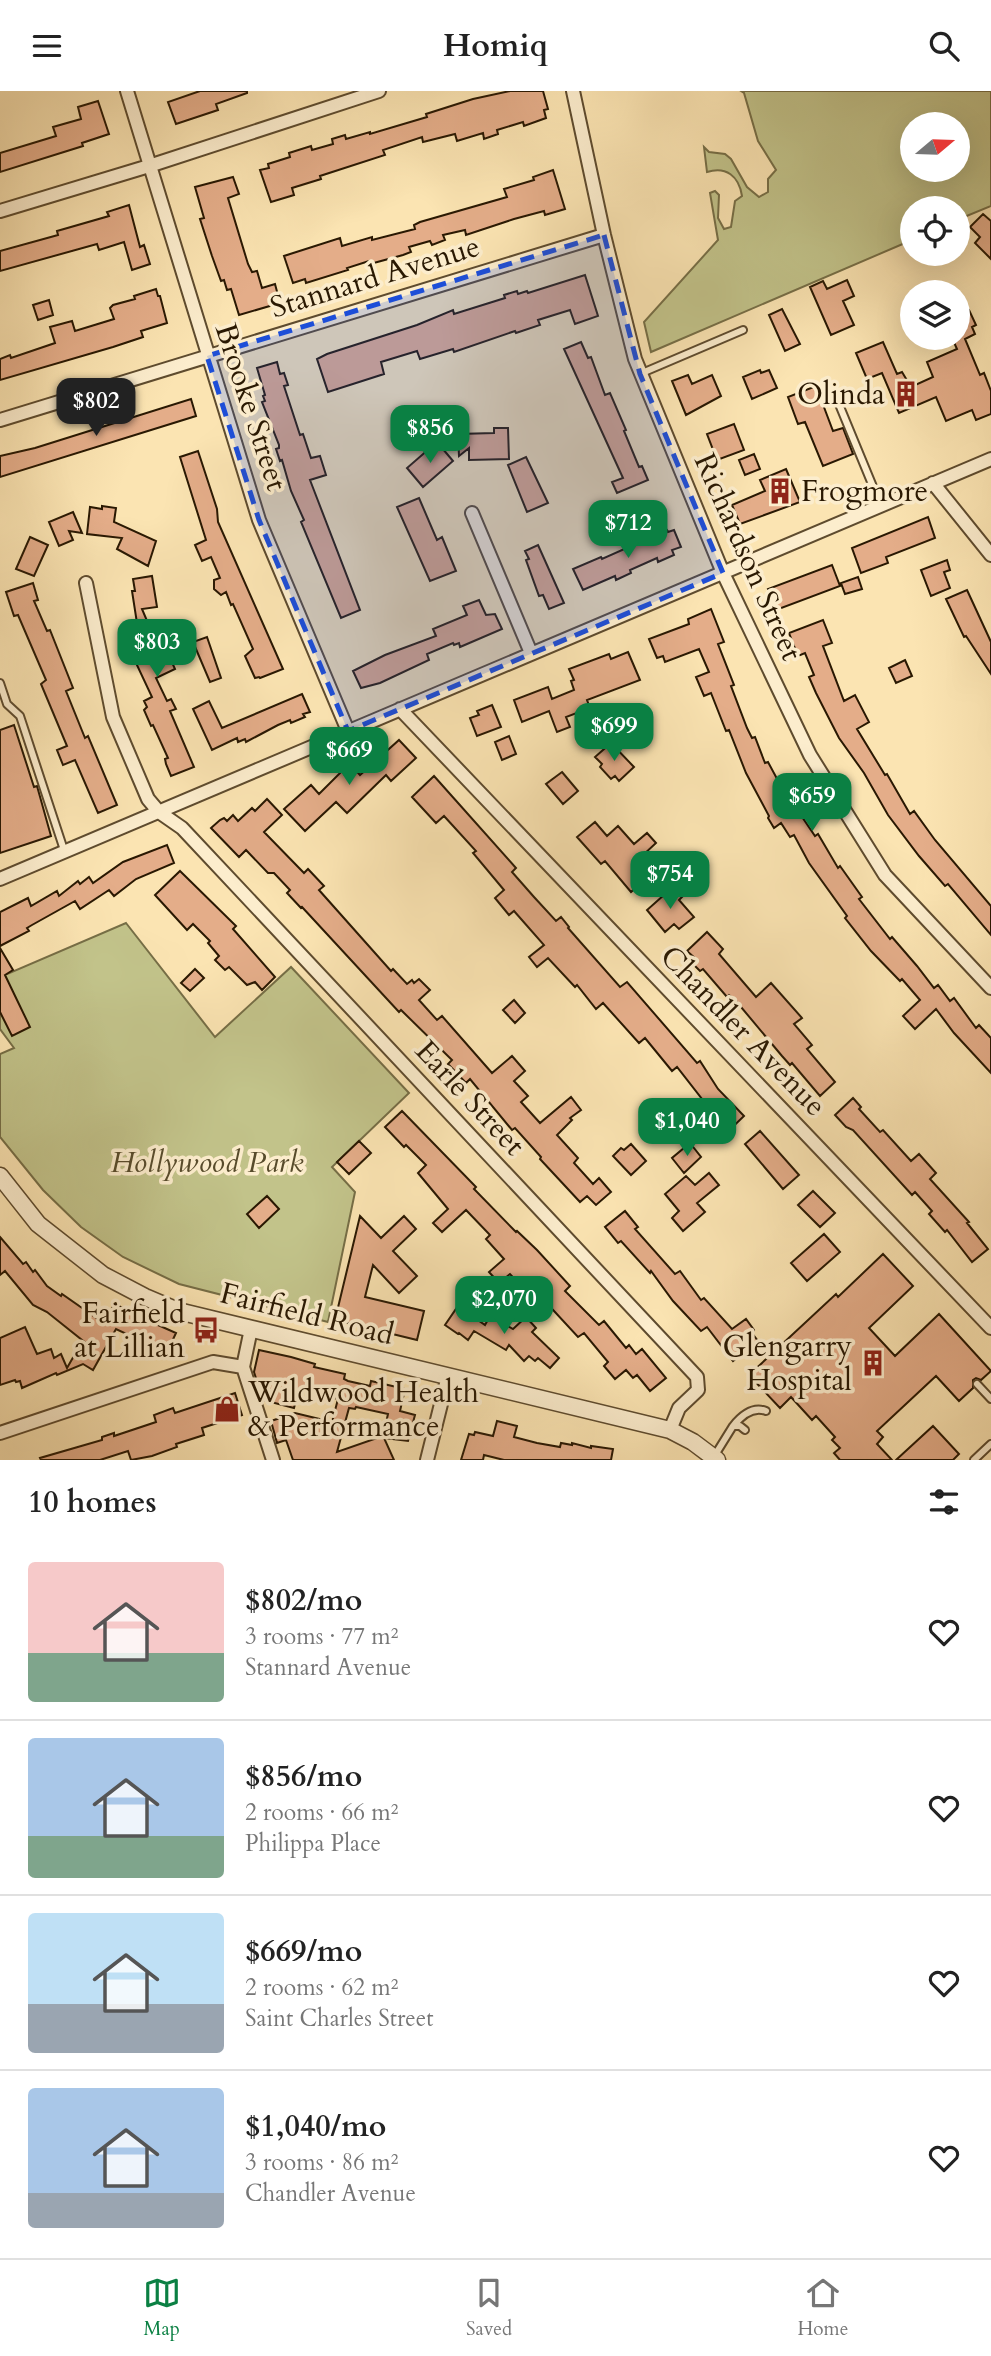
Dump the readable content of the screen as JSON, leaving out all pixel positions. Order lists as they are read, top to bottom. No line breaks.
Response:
{"streets":{"street":["Stannard Avenue","Brooke Street","Richardson Street","Chandler Avenue","Earle Street","Fairfield Road"]},"crossings":[["Stannard Avenue","Brooke Street"],["Stannard Avenue","Richardson Street"],["Earle Street","Fairfield Road"]],"parks":["Hollywood Park"],"places":{"building":["Olinda","Frogmore","Glengarry Hospital"],"bus stop":["Fairfield at Lillian"],"shop":["Wildwood Health & Performance"]},"north":"right","page":{"header":"Homiq","price":["$802","$856","$712","$803","$699","$669","$659","$754","$1,040","$2,070"],"heading":"10 homes","list":[{"name":"$802/mo","note":"3 rooms · 77 m² · Stannard Avenue"},{"name":"$856/mo","note":"2 rooms · 66 m² · Philippa Place"},{"name":"$669/mo","note":"2 rooms · 62 m² · Saint Charles Street"},{"name":"$1,040/mo","note":"3 rooms · 86 m² · Chandler Avenue"}],"tabs":["Map","Saved","Home"]}}
